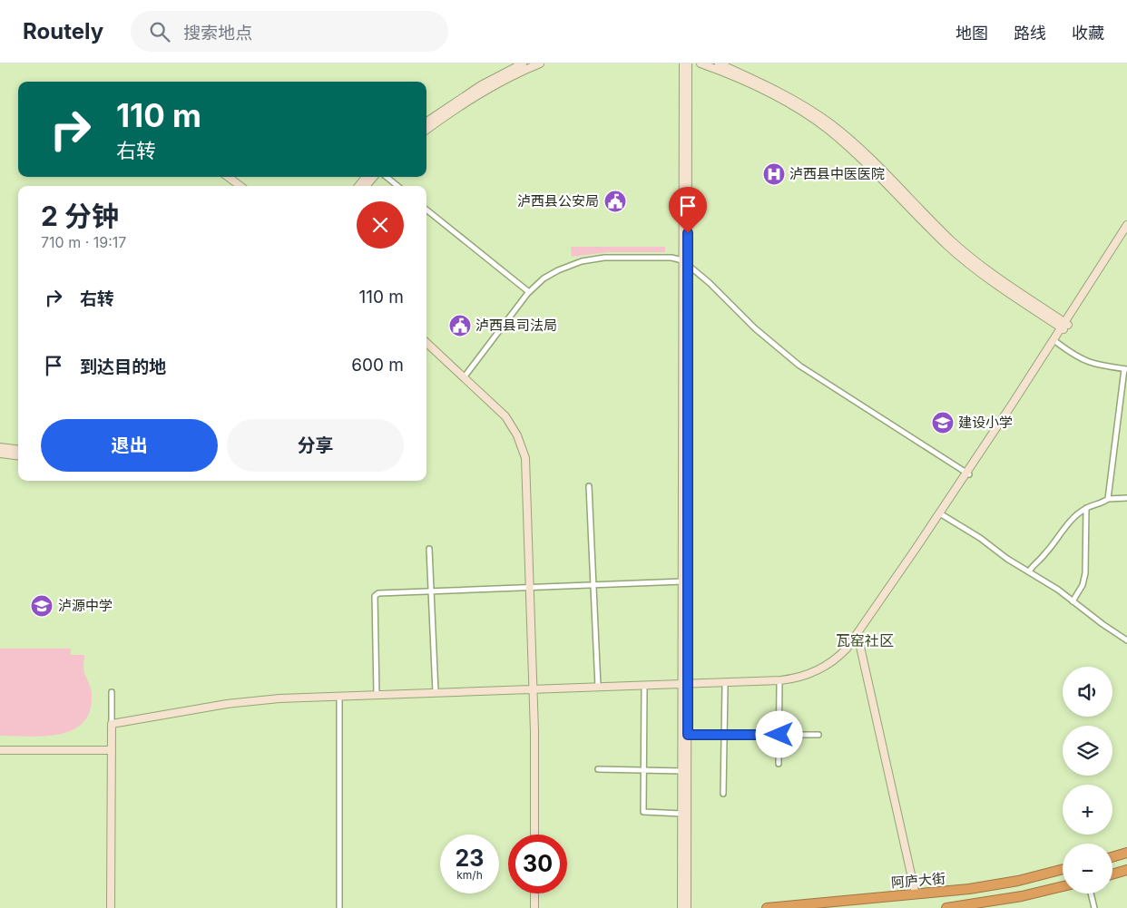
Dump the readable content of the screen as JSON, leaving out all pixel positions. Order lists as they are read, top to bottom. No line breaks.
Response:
{"streets":{"highway":["阿庐大街"]},"districts":["瓦窑社区"],"places":{"hospital":["泸西县中医医院"],"public building":["泸西县公安局","泸西县司法局"],"school or university":["建设小学","泸源中学"]},"page":{"header":"Routely","search":"搜索地点","nav":["地图","路线","收藏"],"turn":["110 m","右转"],"heading":["2 分钟","710 m · 19:17"],"list":[{"name":"右转","value":"110 m"},{"name":"到达目的地","value":"600 m"}],"buttons":["退出","分享"],"map_buttons":["+","−"],"speed":"23 km/h","limit":"30"}}
